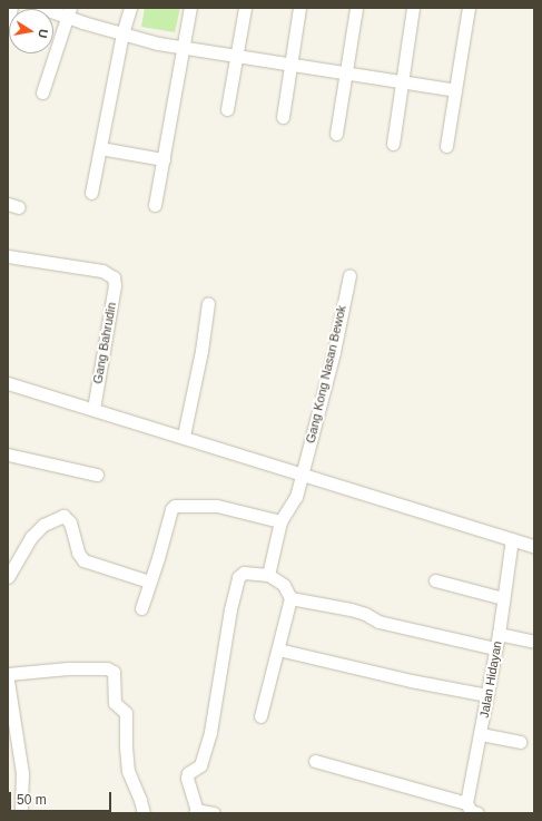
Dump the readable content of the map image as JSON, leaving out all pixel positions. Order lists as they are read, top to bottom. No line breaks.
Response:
{"streets":{"street":["Gang Bahrudin","Gang Kong Nasan Bewok","Jalan Hidayan"]},"scale_bar":"50 m","north":"right"}
